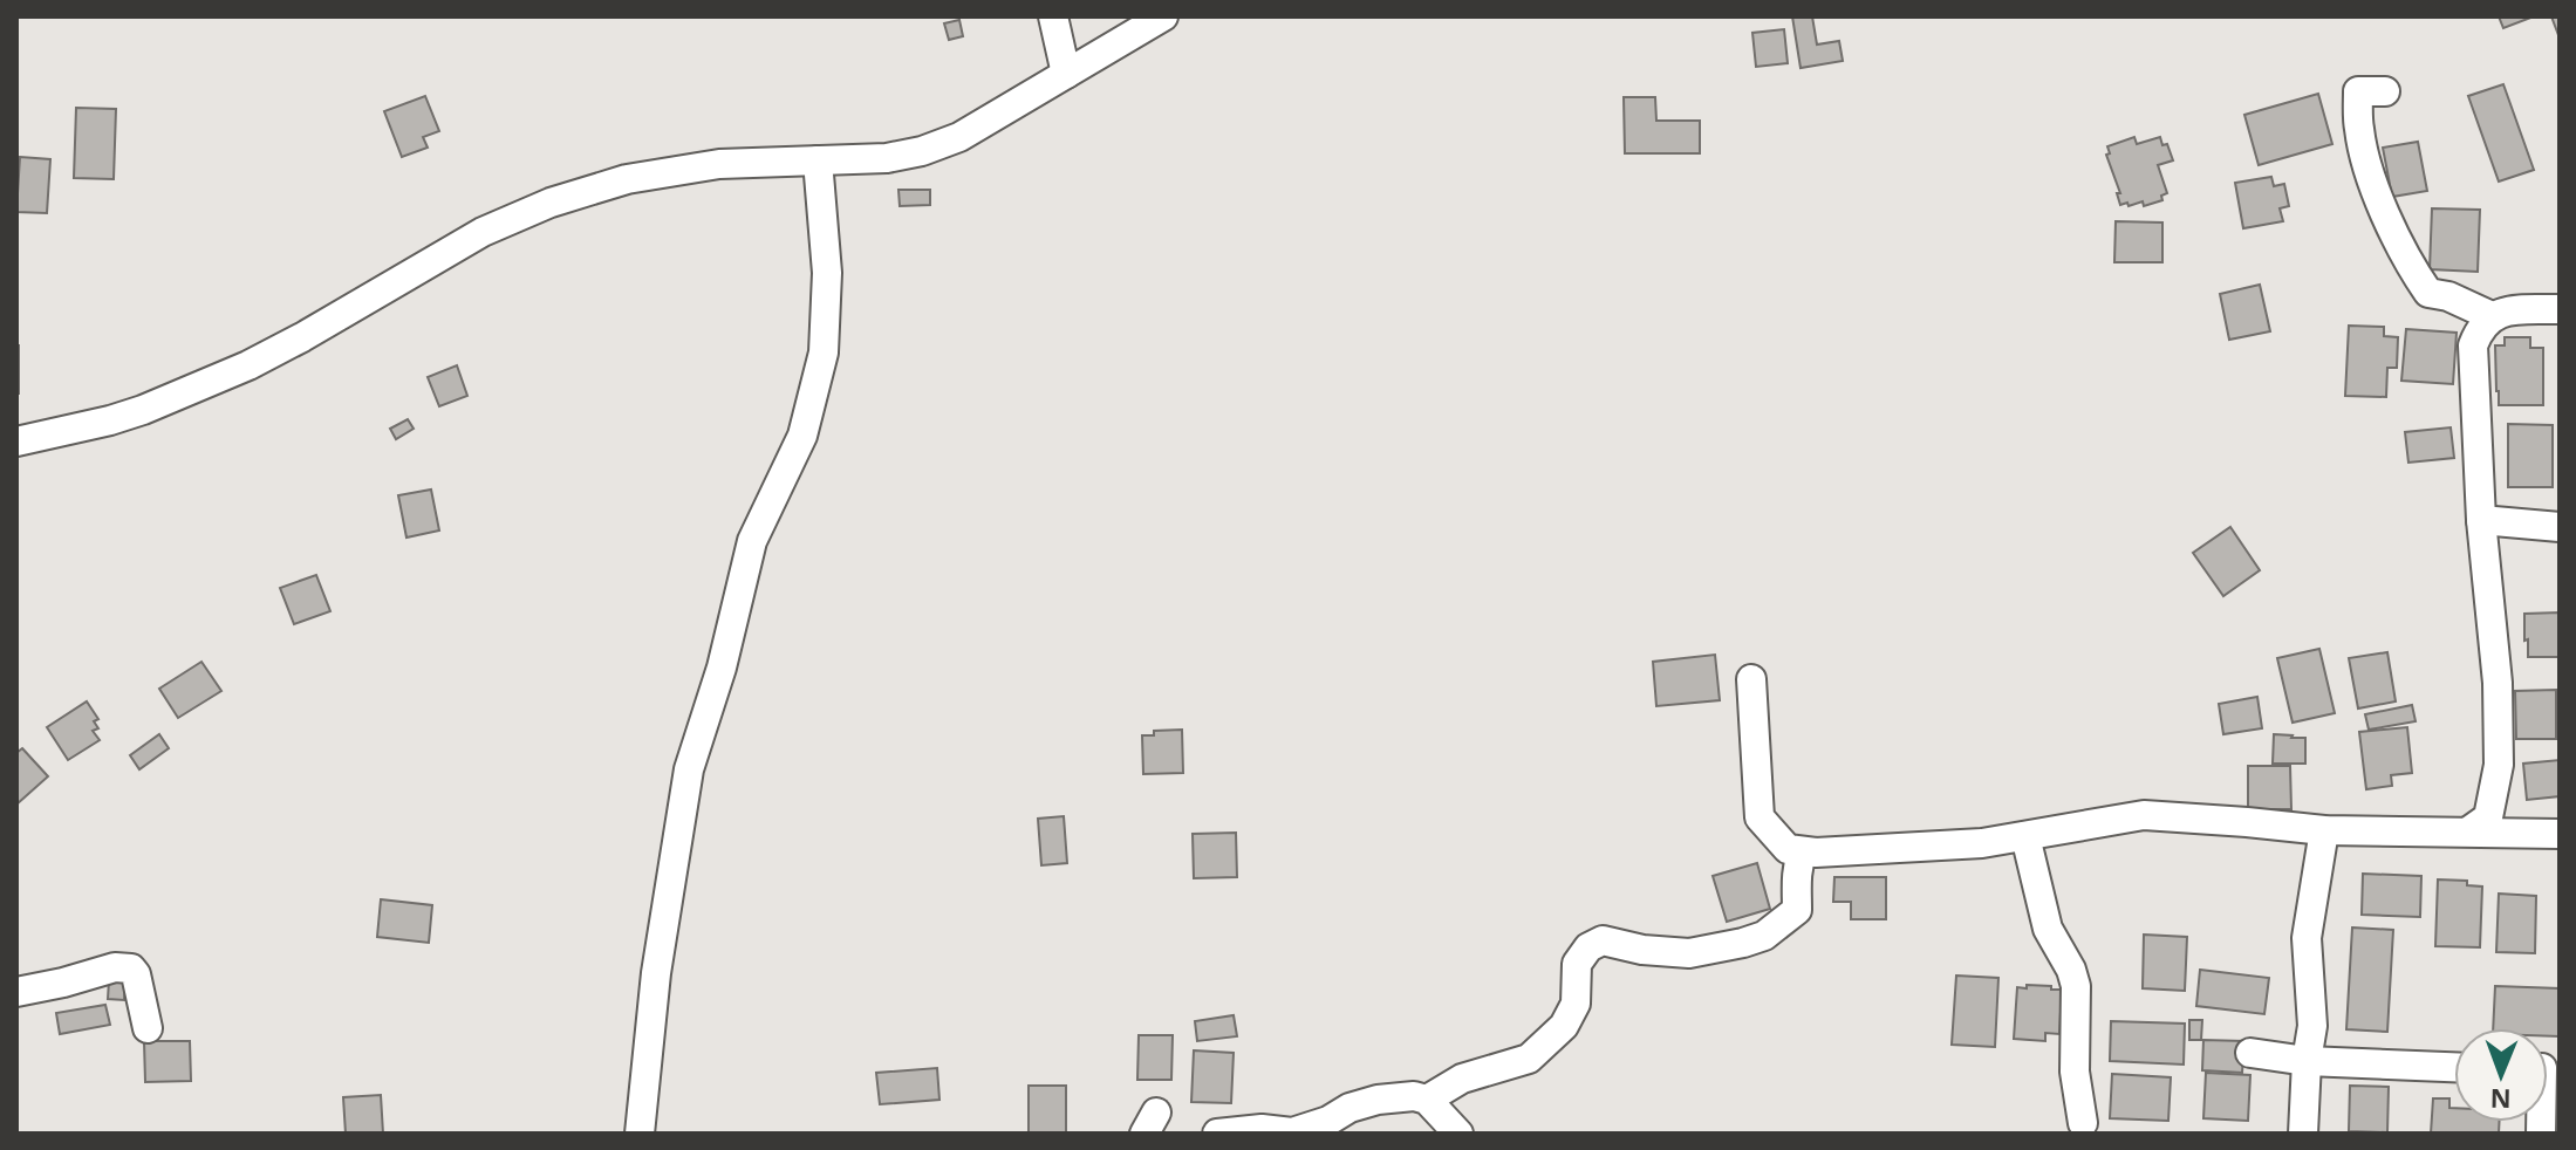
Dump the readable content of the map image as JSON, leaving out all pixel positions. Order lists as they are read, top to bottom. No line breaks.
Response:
{"north":"bottom"}
